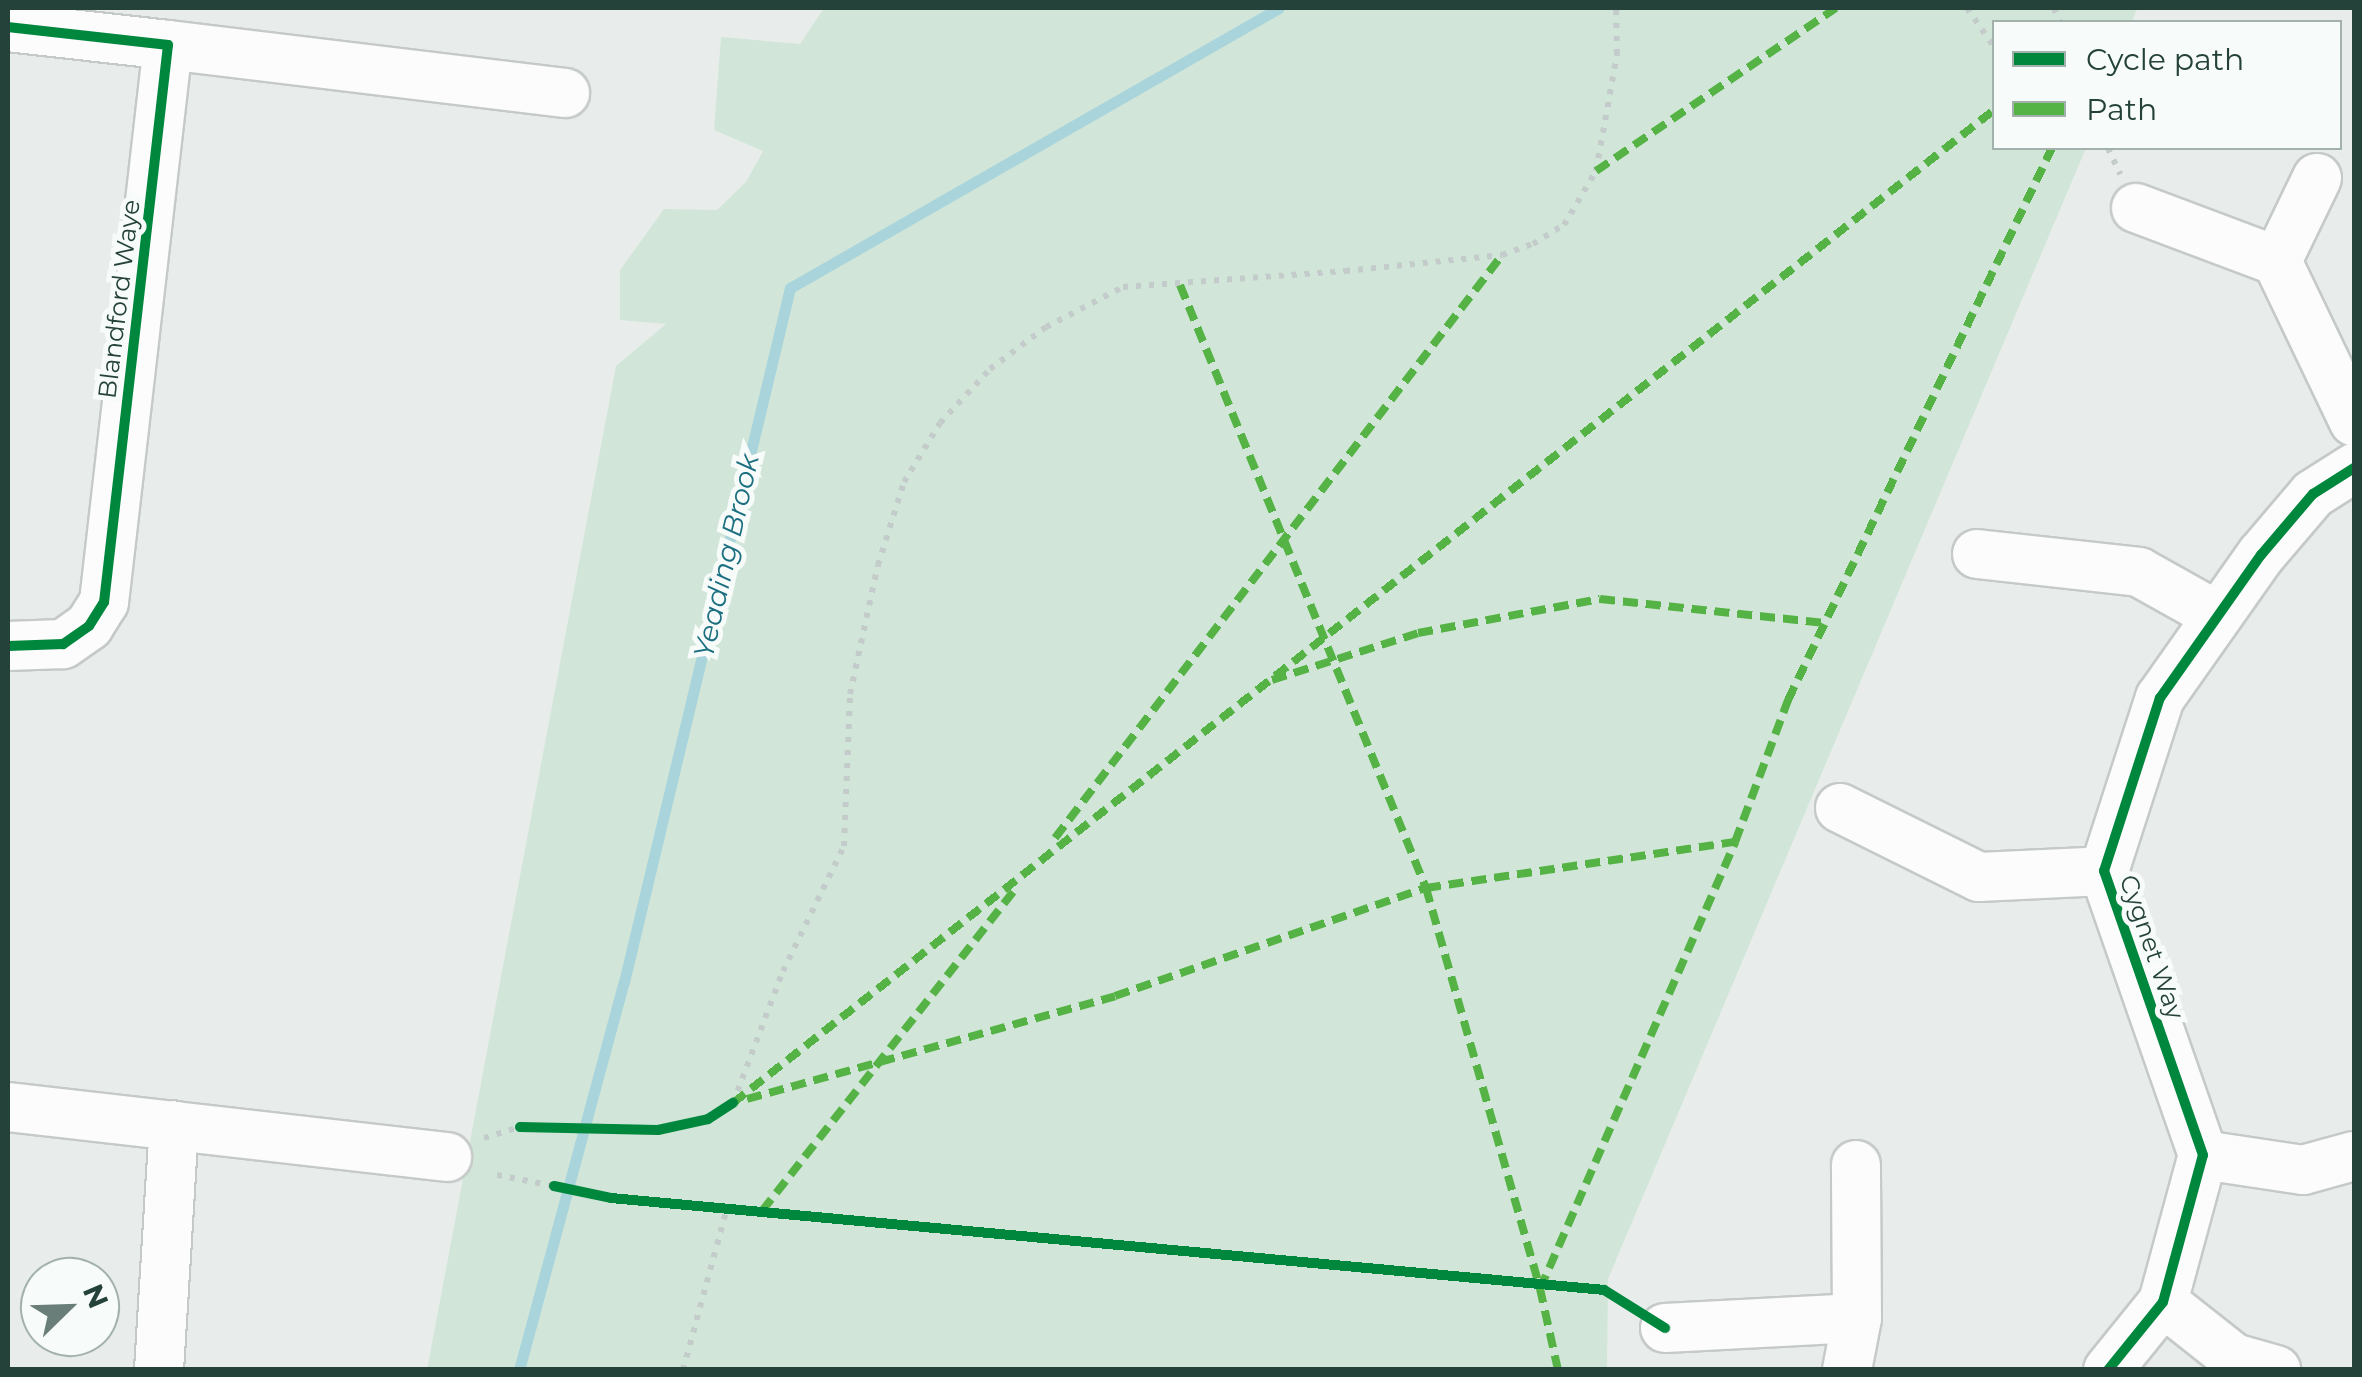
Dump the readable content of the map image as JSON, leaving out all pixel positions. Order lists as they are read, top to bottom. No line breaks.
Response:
{"streets":{"street":["Blandford Waye","Cygnet Way"]},"water":["Yeading Brook"],"legend":["Cycle path","Path"],"north":"top right"}
